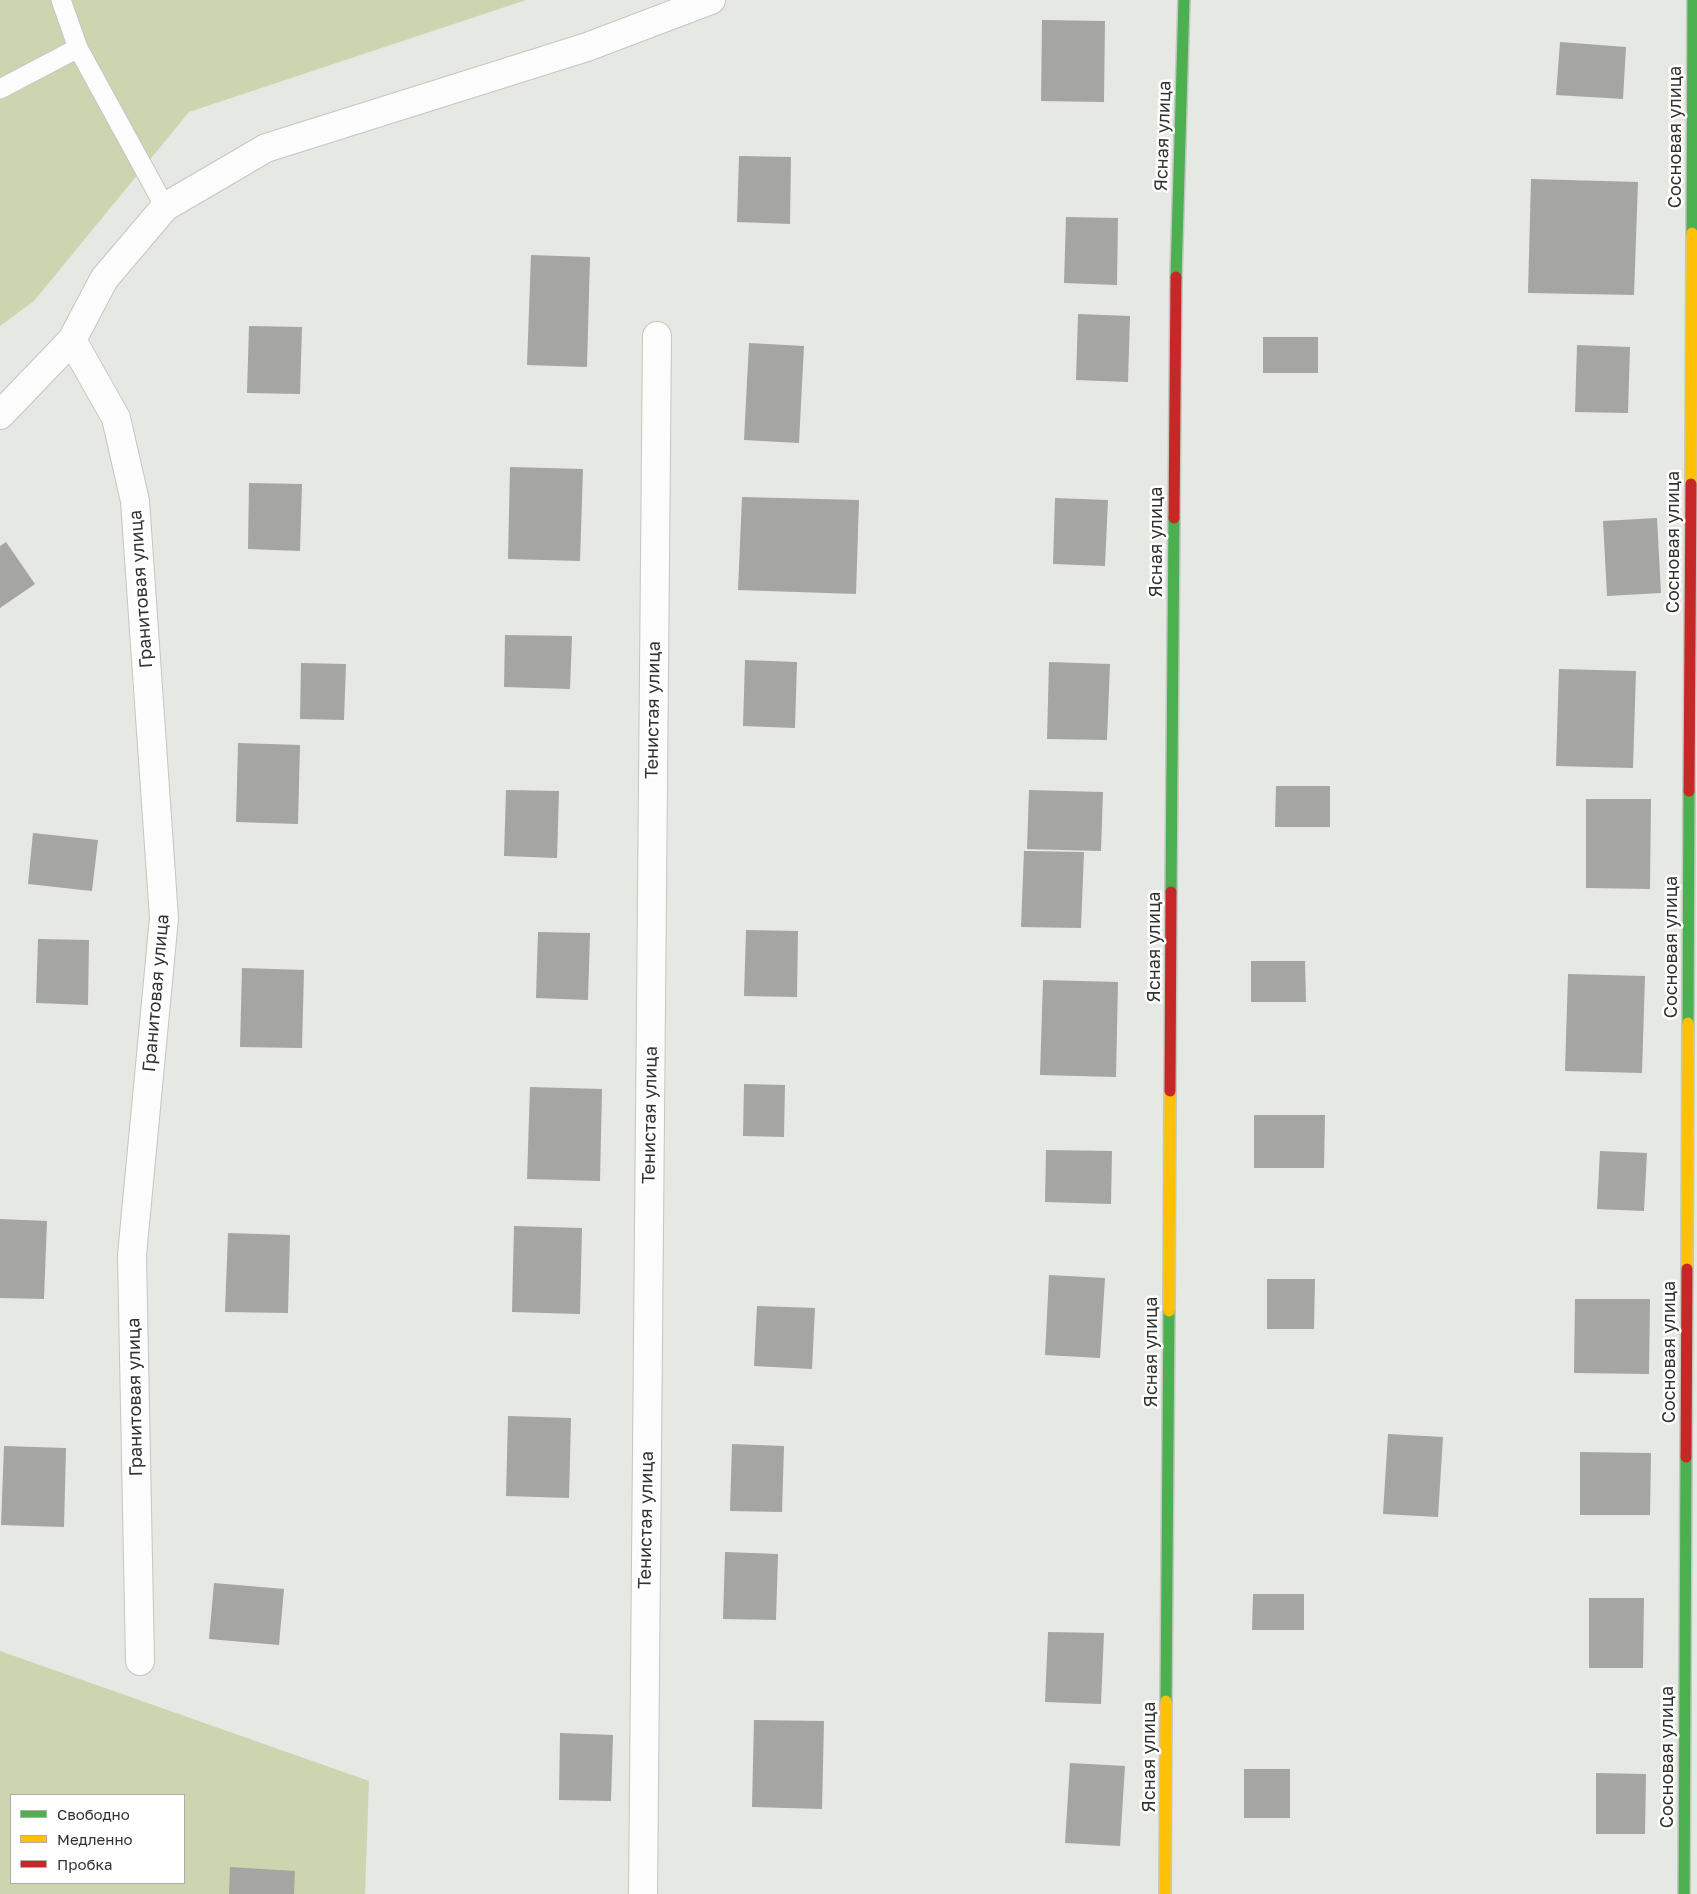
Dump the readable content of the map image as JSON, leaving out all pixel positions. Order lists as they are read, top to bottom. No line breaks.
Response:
{"streets":{"street":["Ясная улица","Сосновая улица","Гранитовая улица","Тенистая улица"]},"legend":["Свободно","Медленно","Пробка"]}
